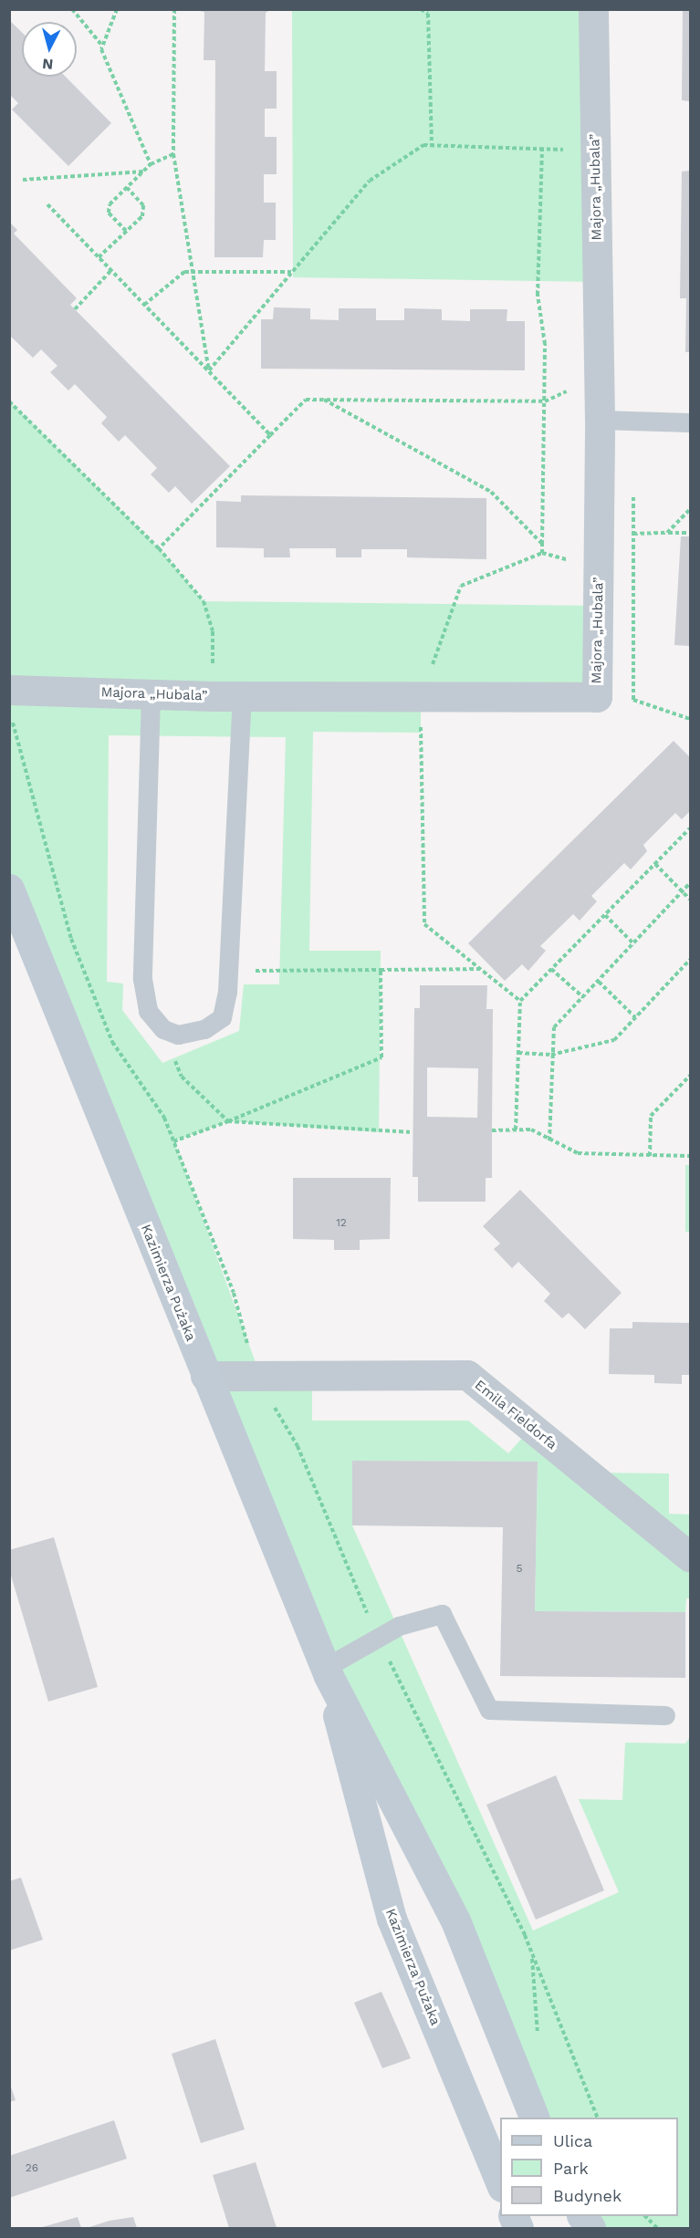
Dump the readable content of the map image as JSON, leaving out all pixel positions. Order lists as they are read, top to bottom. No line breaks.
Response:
{"streets":{"street":["Majora „Hubala”","Kazimierza Pużaka","Emila Fieldorfa"]},"crossings":[["Kazimierza Pużaka","Emila Fieldorfa"]],"house_numbers":["12","5","26"],"legend":["Ulica","Park","Budynek"],"north":"bottom"}
